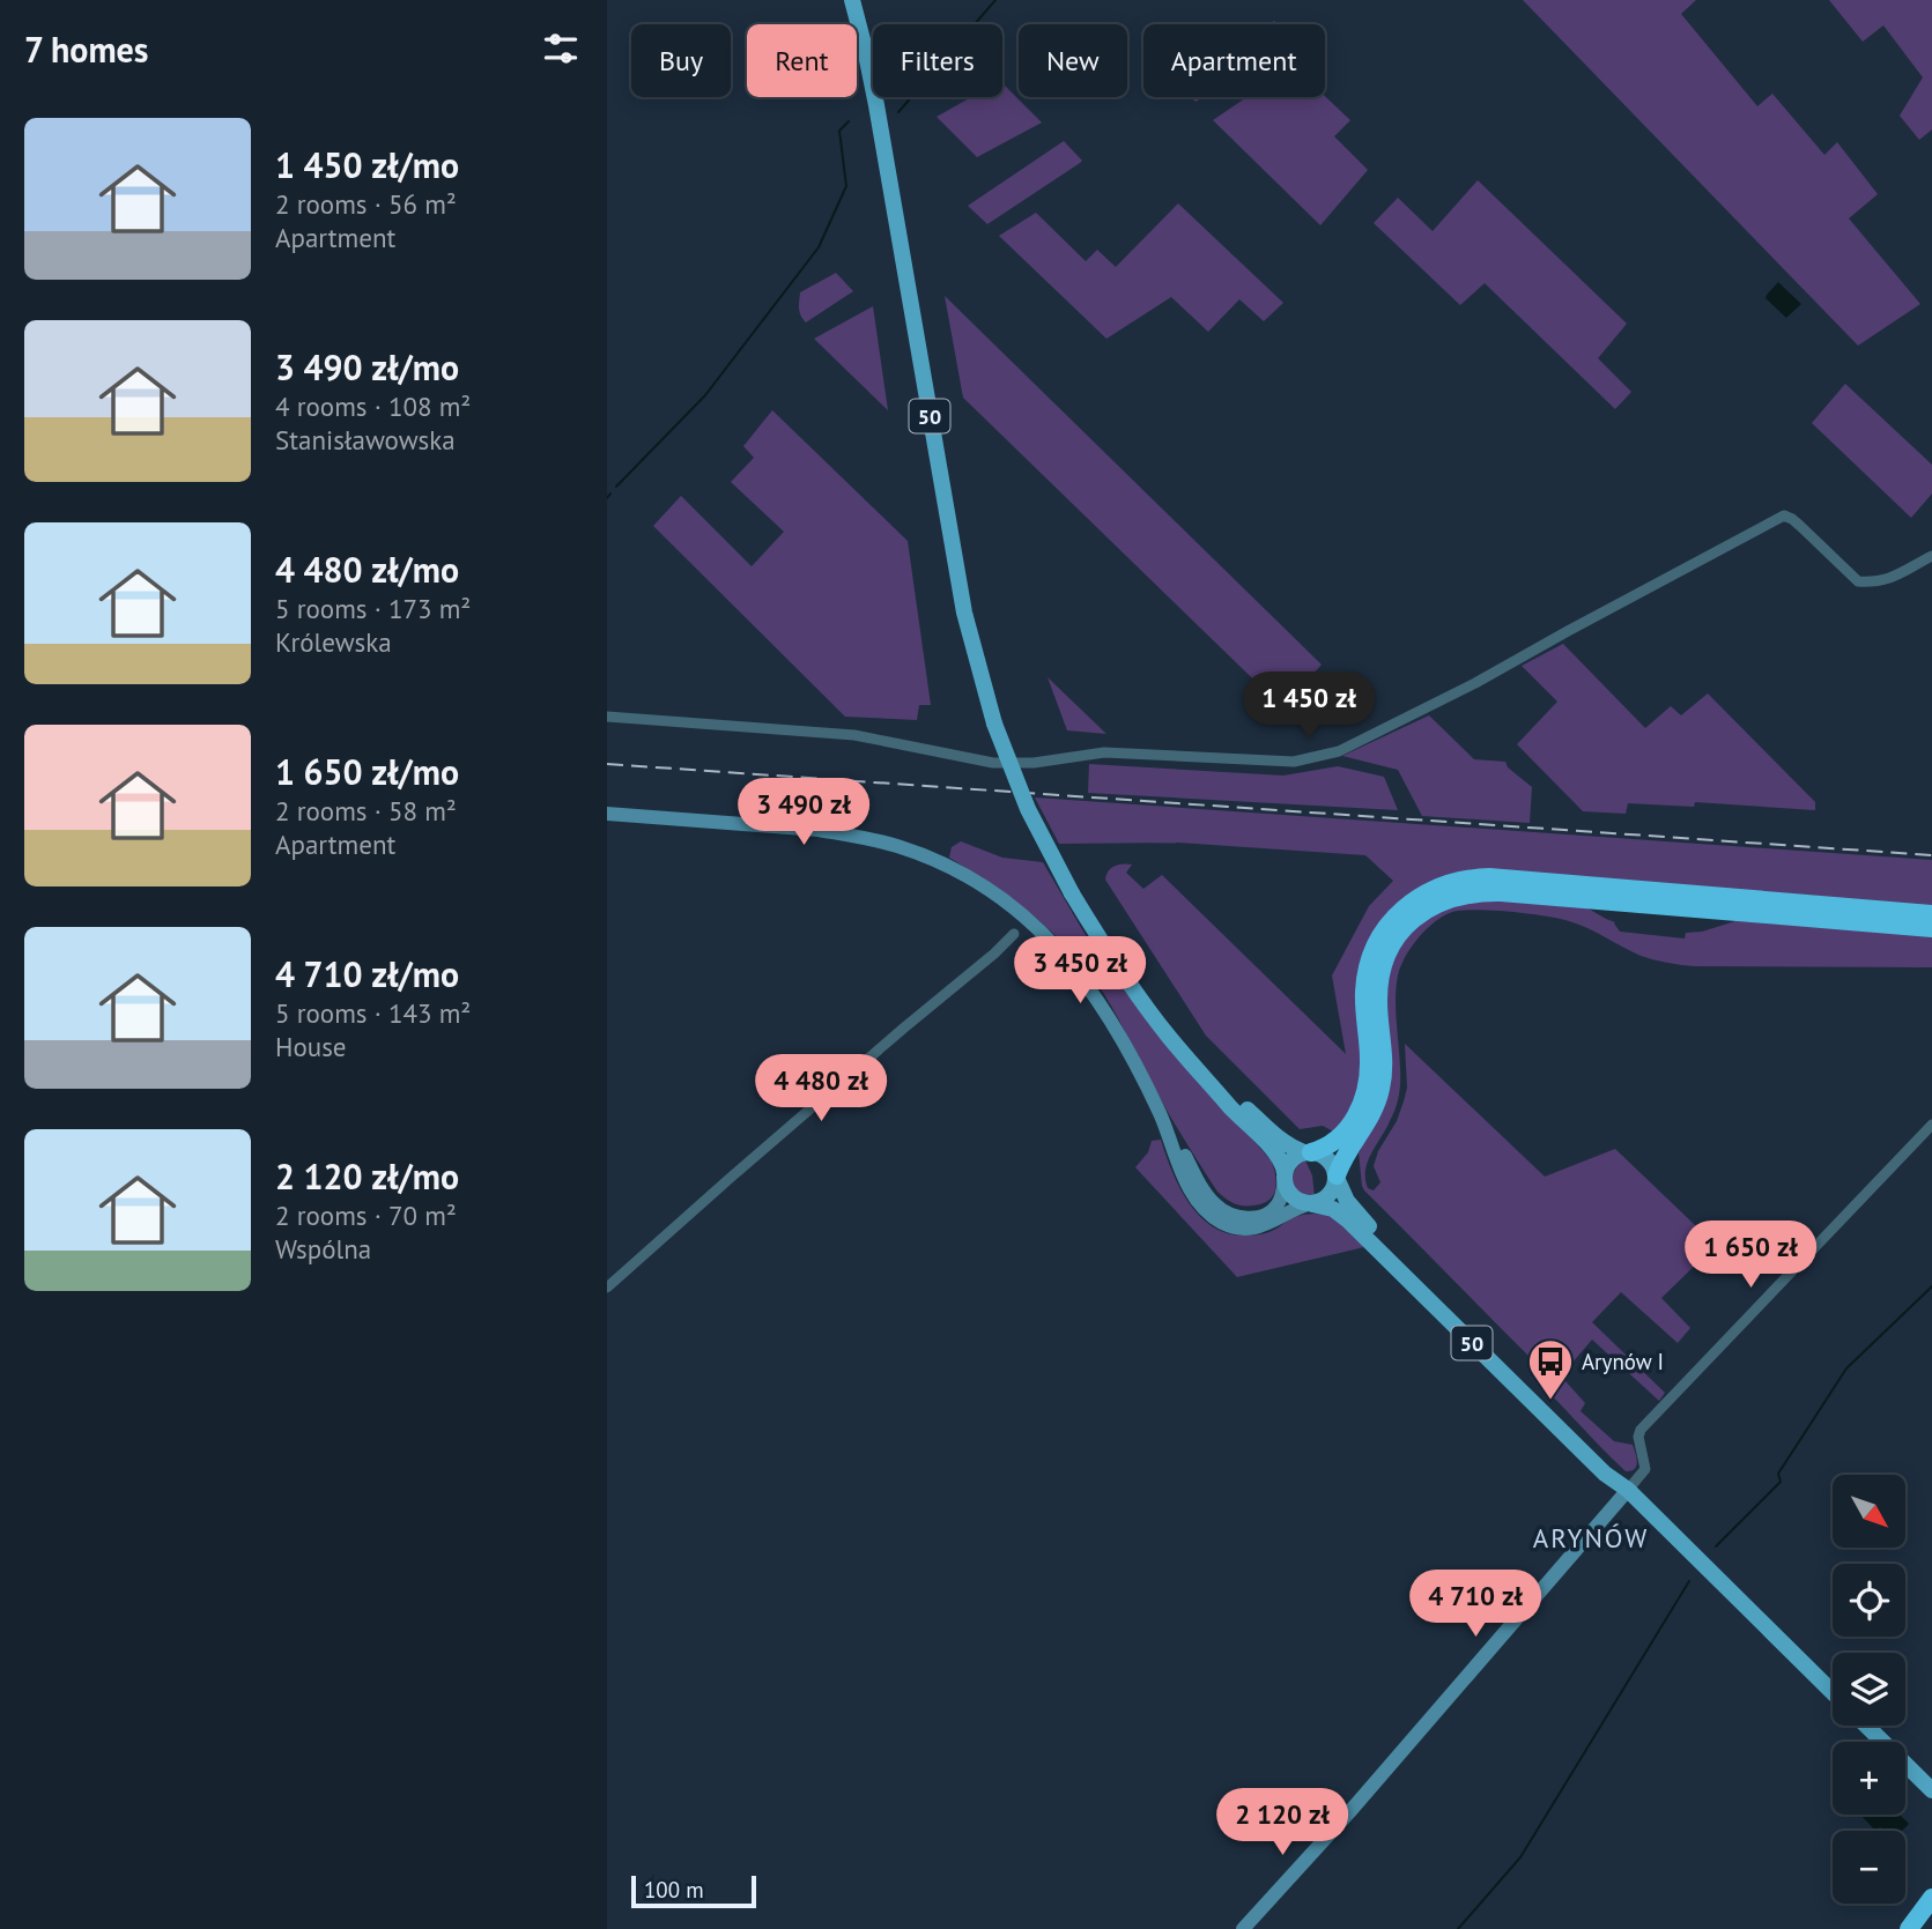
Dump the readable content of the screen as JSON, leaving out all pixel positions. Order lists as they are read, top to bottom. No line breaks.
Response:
{"streets":{"main road":["50"]},"districts":["ARYNÓW"],"places":{"bus stop":["Arynów I"]},"scale_bar":"100 m","north":"bottom right","page":{"heading":"7 homes","chip":["Buy","Rent","Filters","New","Apartment"],"list":[{"name":"1 450 zł/mo","note":"2 rooms · 56 m² · Apartment"},{"name":"3 490 zł/mo","note":"4 rooms · 108 m² · Stanisławowska"},{"name":"4 480 zł/mo","note":"5 rooms · 173 m² · Królewska"},{"name":"1 650 zł/mo","note":"2 rooms · 58 m² · Apartment"},{"name":"4 710 zł/mo","note":"5 rooms · 143 m² · House"},{"name":"2 120 zł/mo","note":"2 rooms · 70 m² · Wspólna"}],"price":["1 450 zł","3 490 zł","3 450 zł","4 480 zł","1 650 zł","4 710 zł","2 120 zł"],"map_buttons":["+","−"],"scale":"100 m"}}
